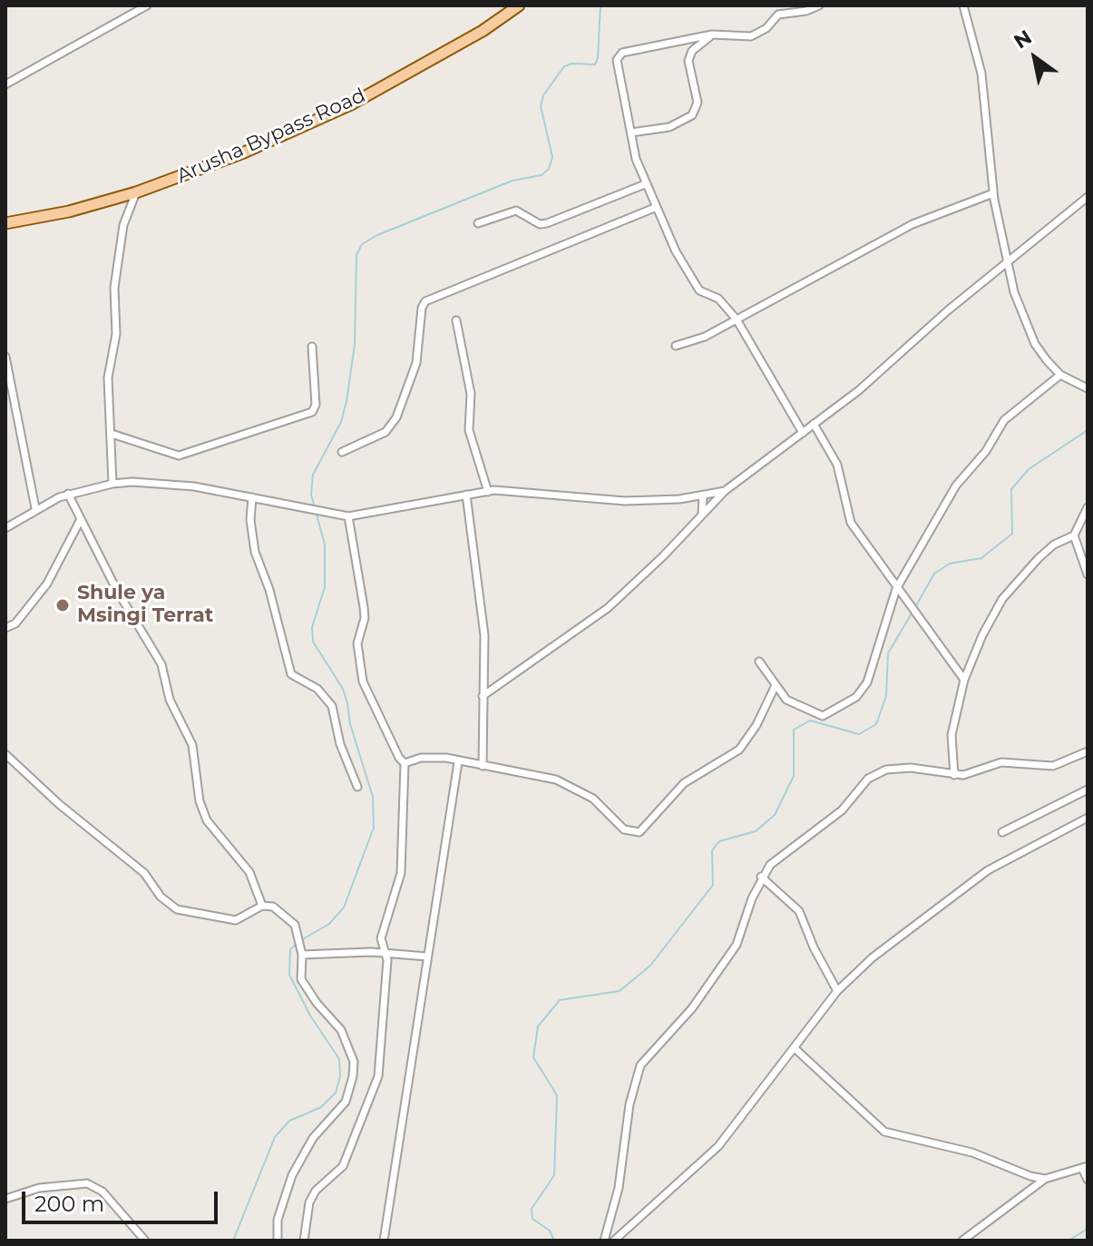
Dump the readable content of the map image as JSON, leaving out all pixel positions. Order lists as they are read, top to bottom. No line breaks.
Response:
{"streets":{"main road":["Arusha Bypass Road"]},"places":["Shule ya Msingi Terrat"],"scale_bar":"200 m","north":"top left"}
